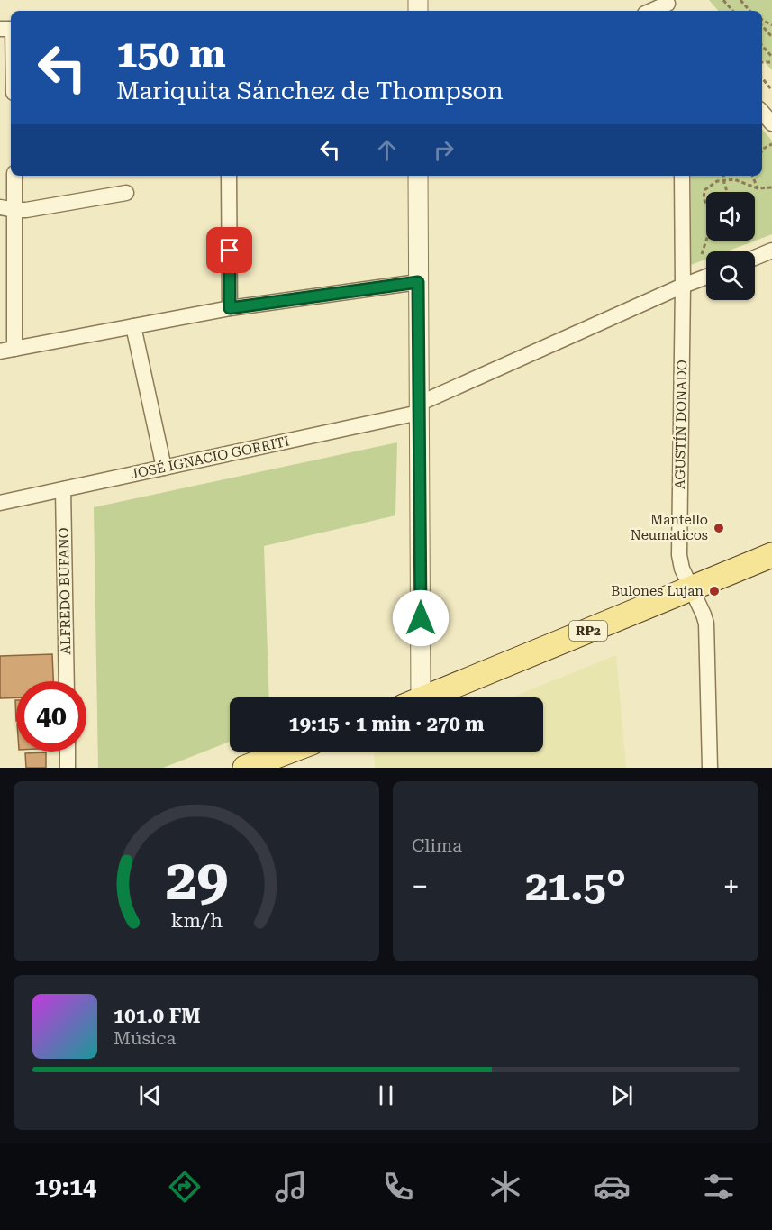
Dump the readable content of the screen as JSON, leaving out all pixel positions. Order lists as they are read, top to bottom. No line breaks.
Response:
{"streets":{"main road":["RP2"],"street":["AGUSTÍN DONADO","JOSÉ IGNACIO GORRITI","ALFREDO BUFANO"]},"crossings":[["AGUSTÍN DONADO","JOSÉ IGNACIO GORRITI"],["AGUSTÍN DONADO","RP2"],["JOSÉ IGNACIO GORRITI","ALFREDO BUFANO"]],"places":["Mantello Neumaticos","Bulones Lujan"],"page":{"turn":["150 m","Mariquita Sánchez de Thompson"],"limit":"40","trip":"19:15 · 1 min · 270 m","tile":"Clima","heat":["−","21.5°","+"],"song":["101.0 FM","Música"],"tabs":"19:14","gauge":["29","km/h"]}}
